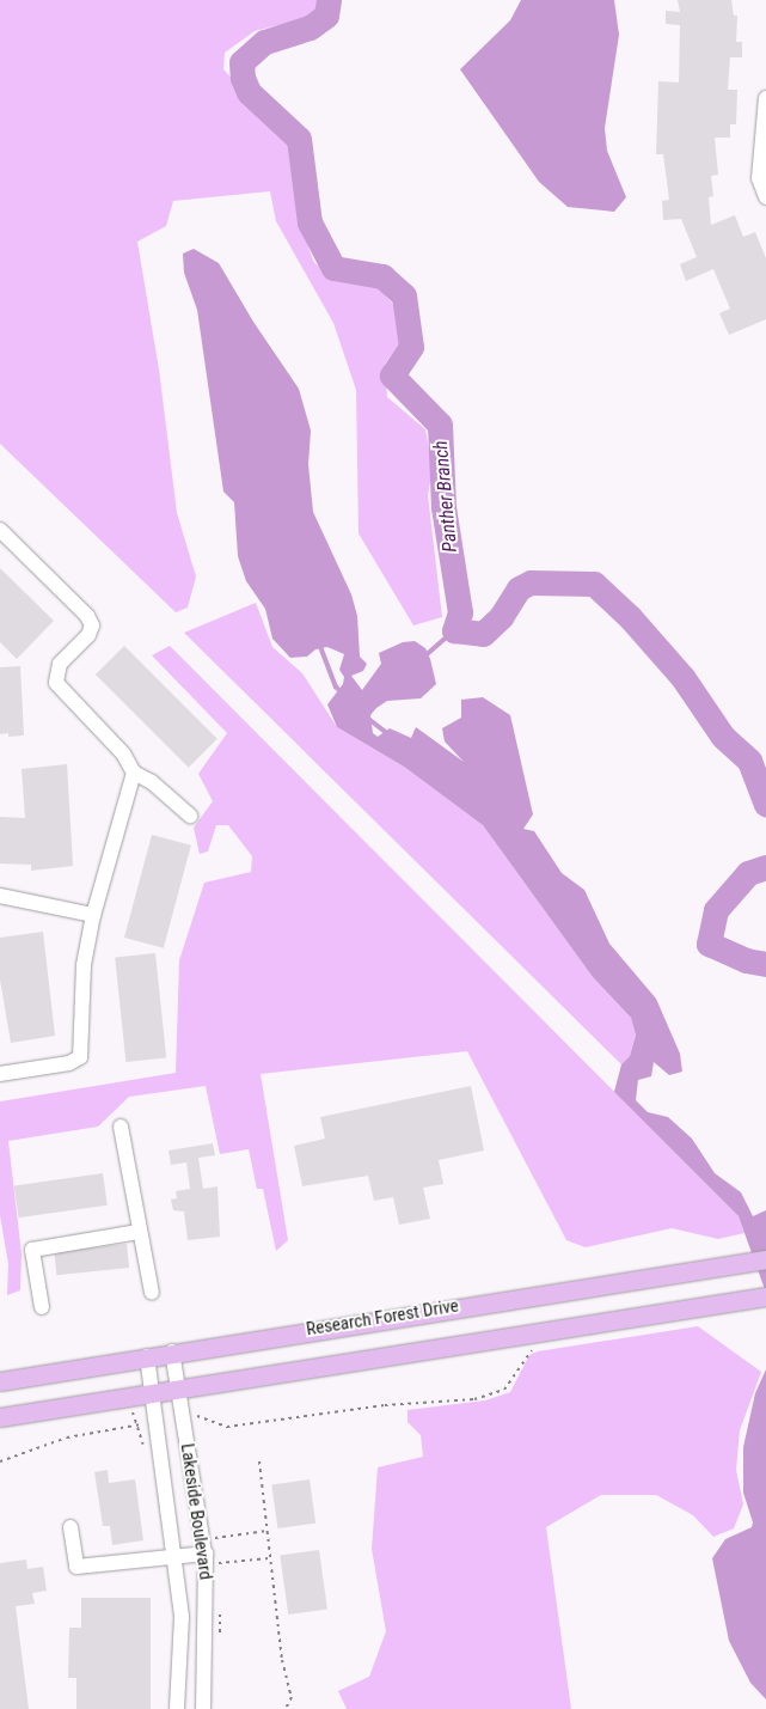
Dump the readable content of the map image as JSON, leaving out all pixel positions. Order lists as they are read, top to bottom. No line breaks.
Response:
{"streets":{"main road":["Research Forest Drive"],"street":["Lakeside Boulevard"]},"crossings":[["Research Forest Drive","Lakeside Boulevard"]],"water":["Panther Branch"]}
